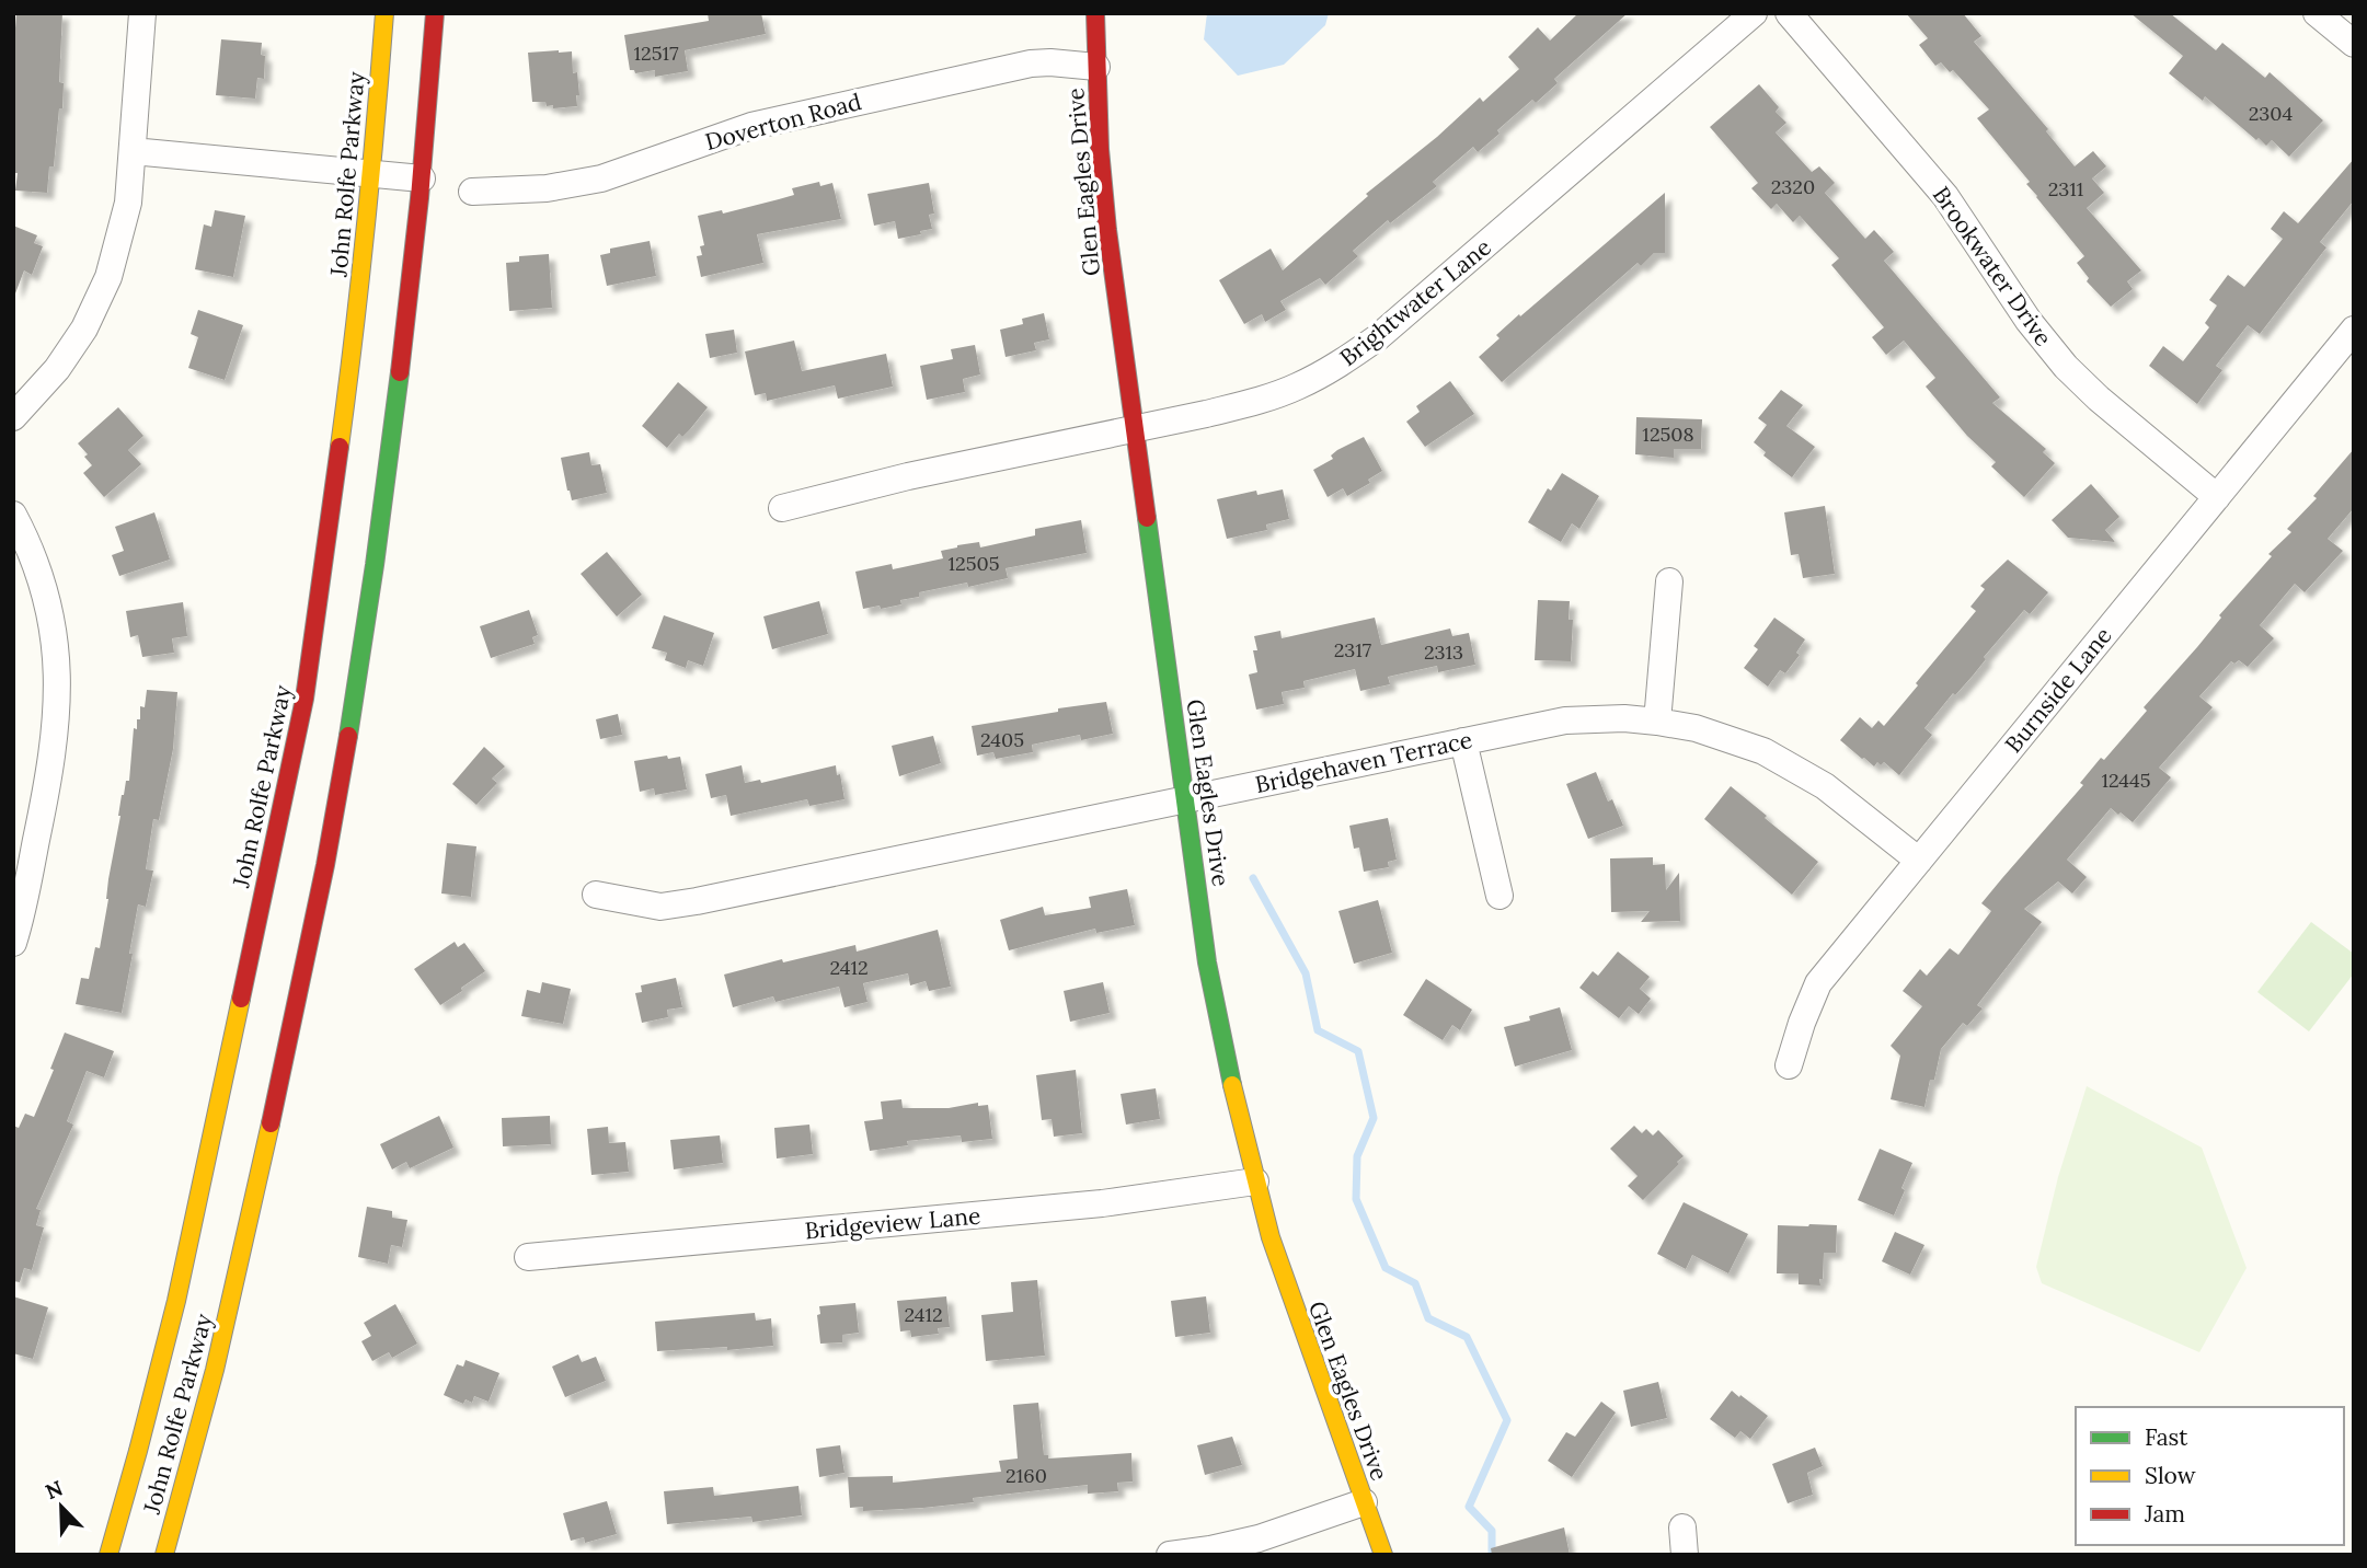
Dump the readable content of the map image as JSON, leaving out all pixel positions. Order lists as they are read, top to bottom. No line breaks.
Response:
{"streets":{"main road":["John Rolfe Parkway","Glen Eagles Drive"],"street":["Doverton Road","Brookwater Drive","Brightwater Lane","Burnside Lane","Bridgehaven Terrace","Bridgeview Lane"]},"crossings":[["Doverton Road","Glen Eagles Drive"],["Glen Eagles Drive","Brightwater Lane"],["Glen Eagles Drive","Bridgehaven Terrace"],["Glen Eagles Drive","Bridgeview Lane"],["Brookwater Drive","Burnside Lane"],["Burnside Lane","Bridgehaven Terrace"]],"house_numbers":["12517","2304","2320","2311","12508","12505","2317","2313","2405","12445","2412","2412","2160"],"legend":["Fast","Slow","Jam"],"north":"top left"}
